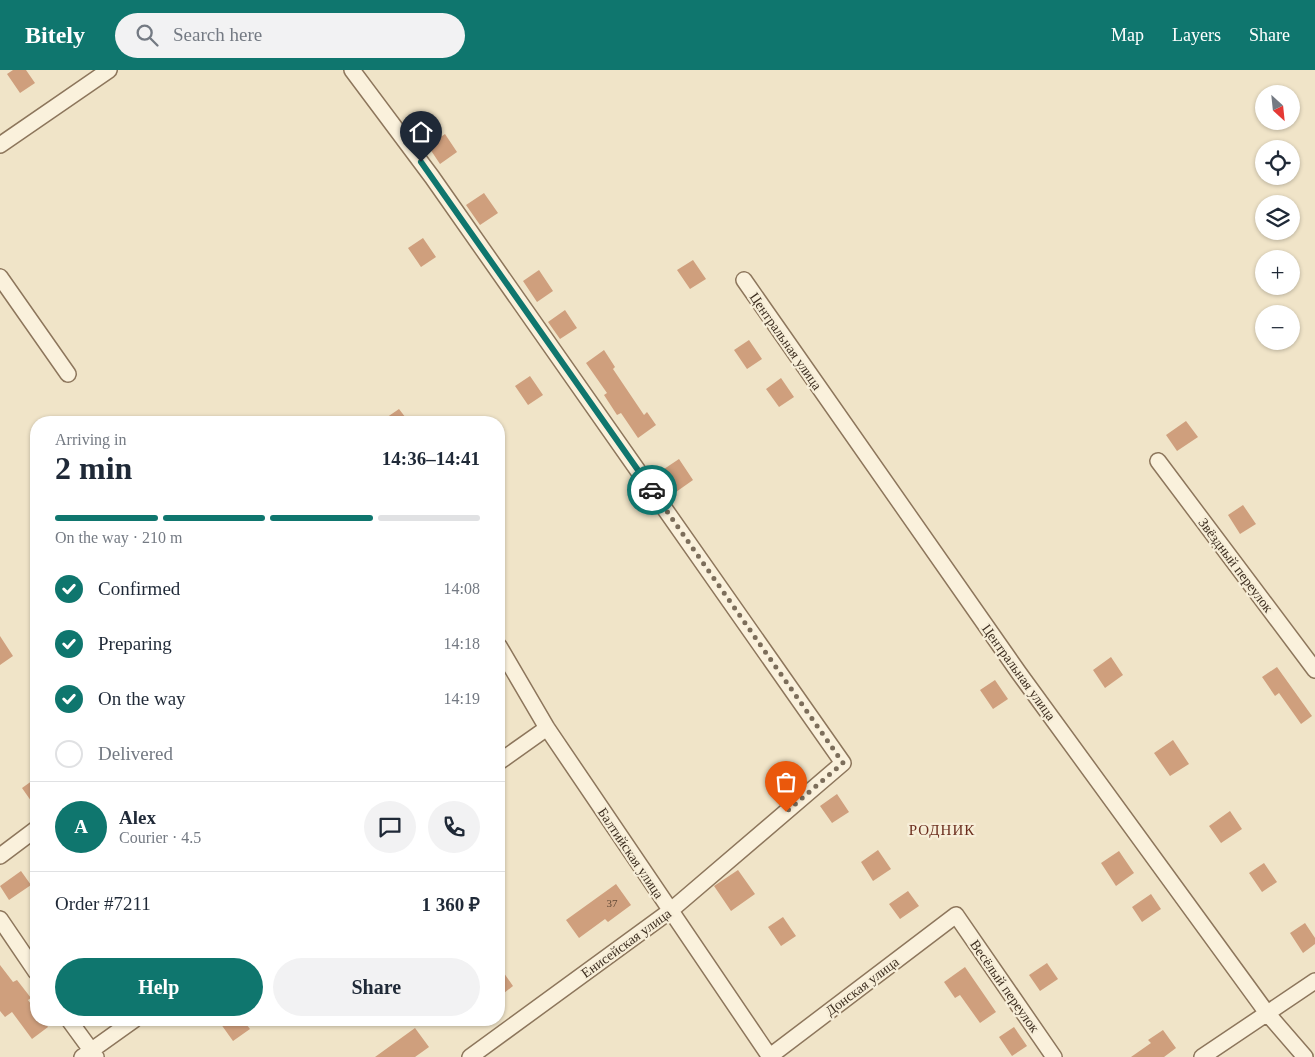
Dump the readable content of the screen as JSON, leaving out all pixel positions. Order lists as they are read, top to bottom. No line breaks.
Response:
{"streets":{"street":["Центральная улица","Звёздный переулок","Балтийская улица","Енисейская улица","Донская улица","Весёлый переулок"]},"crossings":[["Балтийская улица","Енисейская улица"],["Балтийская улица","Донская улица"],["Донская улица","Весёлый переулок"]],"districts":["РОДНИК"],"house_numbers":["37"],"north":"bottom right","page":{"header":"Bitely","search":"Search here","nav":["Map","Layers","Share"],"map_buttons":["+","−"],"heading":["2 min","Arriving in","14:36–14:41"],"panel":["Alex","Courier · 4.5","Order #7211","1 360 ₽"],"bar":"On the way · 210 m","list":[["Confirmed","14:08"],["Preparing","14:18"],["On the way","14:19"],"Delivered"],"round":"A","buttons":["Help","Share"]}}
